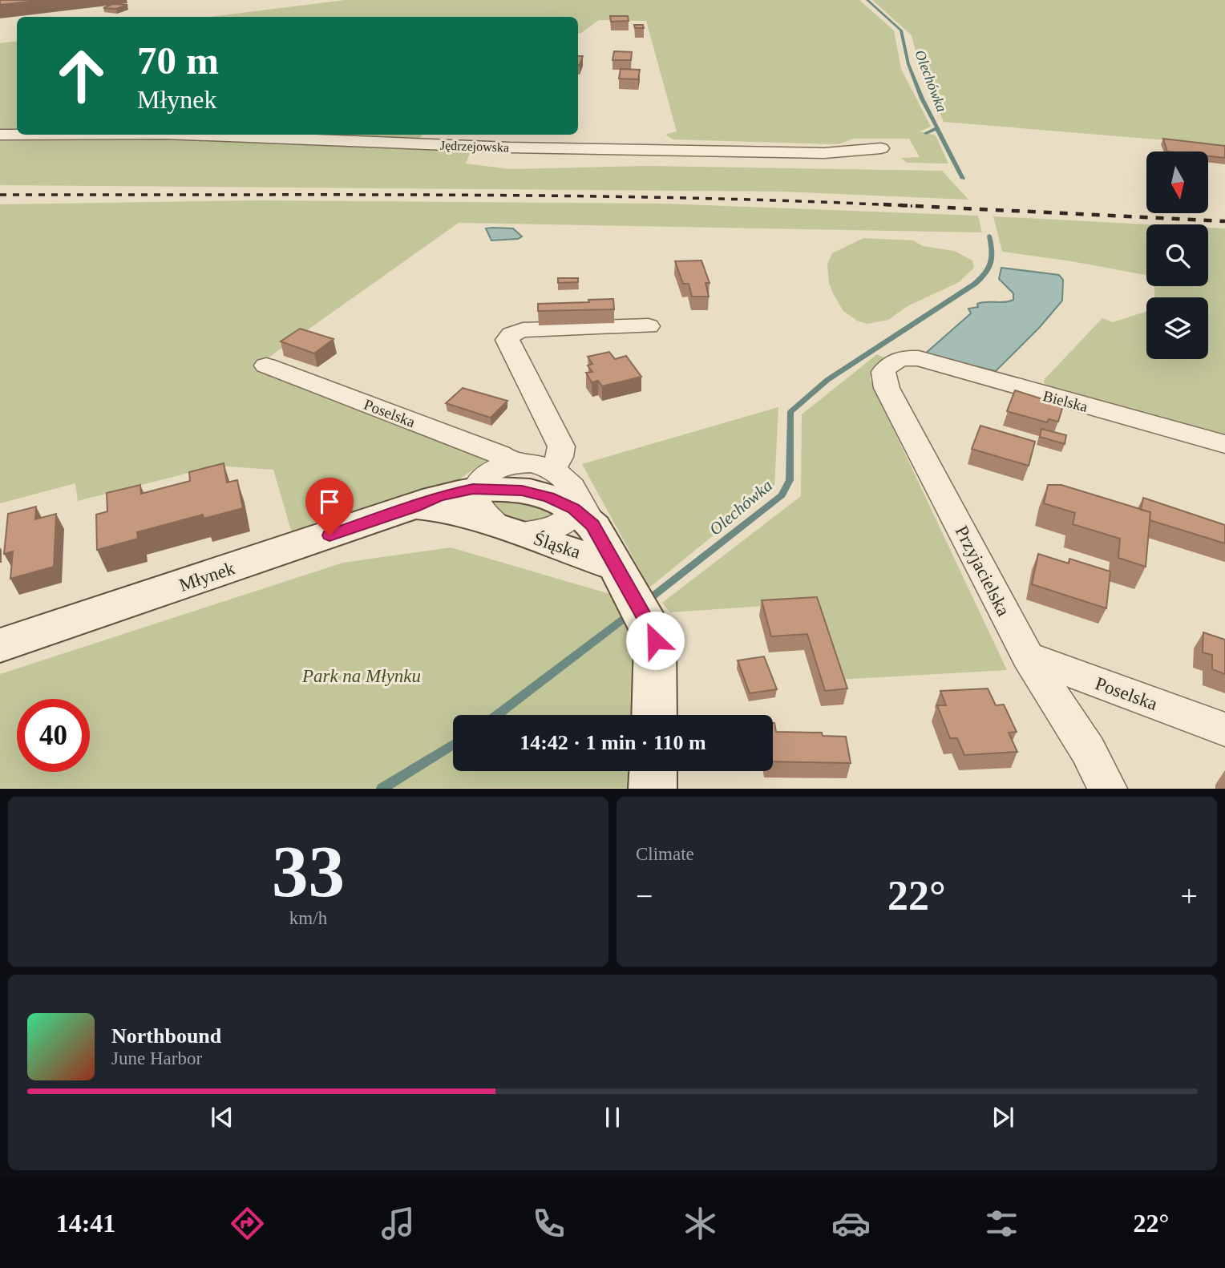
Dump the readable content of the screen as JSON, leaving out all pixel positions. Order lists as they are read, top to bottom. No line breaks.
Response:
{"streets":{"street":["Jędrzejowska","Bielska","Poselska","Śląska","Przyjacielska","Młynek"]},"crossings":[["Bielska","Przyjacielska"],["Poselska","Przyjacielska"],["Śląska","Młynek"]],"water":["Olechówka"],"parks":["Park na Młynku"],"north":"bottom","page":{"turn":["70 m","Młynek"],"limit":"40","trip":"14:42 · 1 min · 110 m","tile":[["33","km/h"],"Climate"],"heat":["−","22°","+"],"song":["Northbound","June Harbor"],"tabs":["14:41","22°"]}}
